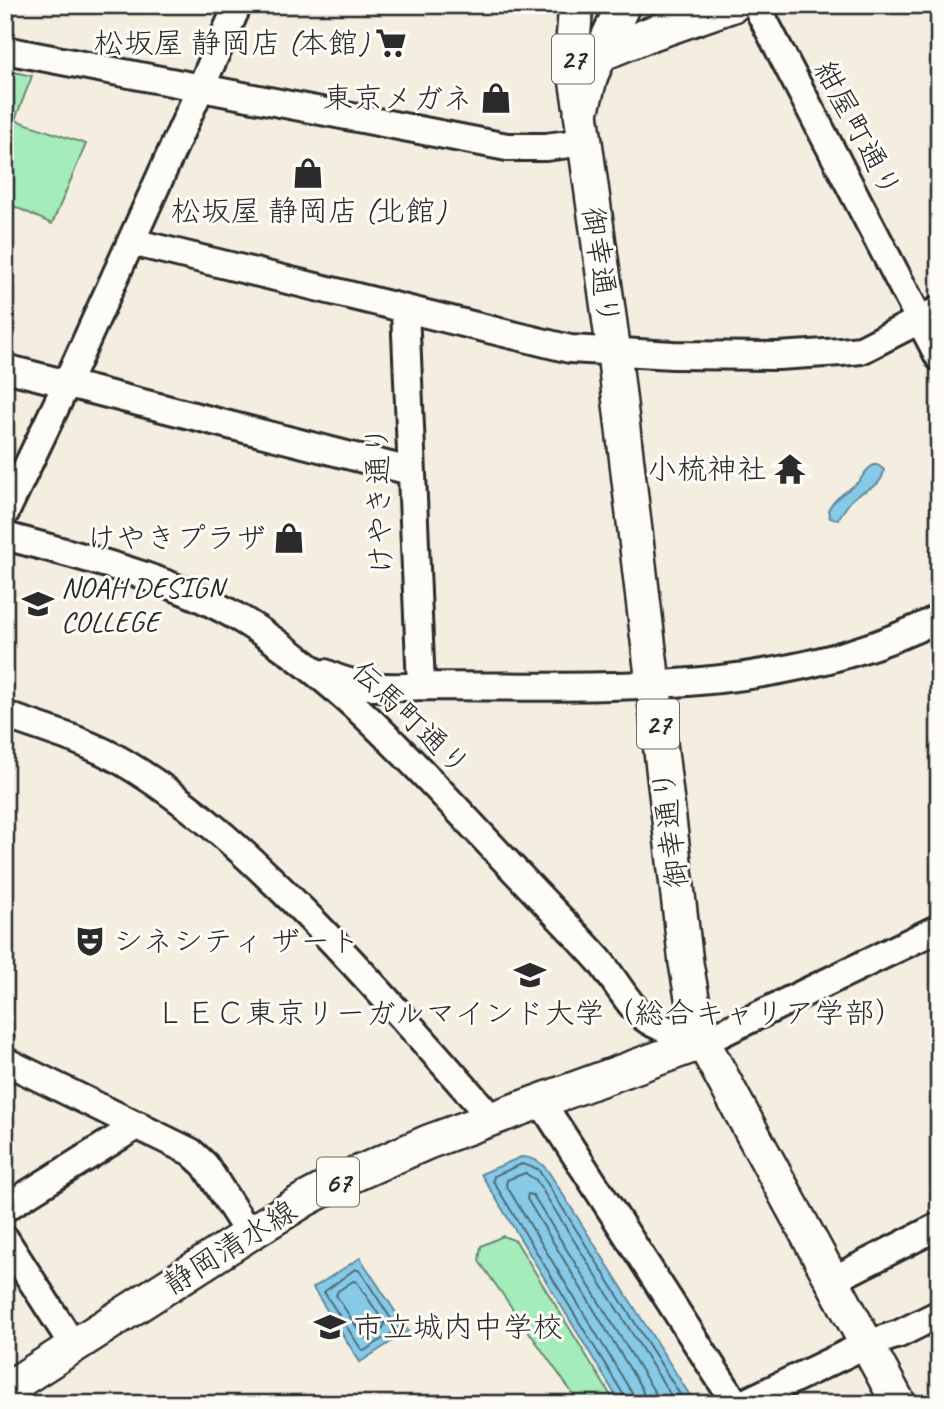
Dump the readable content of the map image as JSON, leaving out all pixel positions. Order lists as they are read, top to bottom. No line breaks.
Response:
{"streets":{"main road":["27","御幸通り","67","静岡清水線"],"street":["紺屋町通り","けやき通り","伝馬町通り"]},"crossings":[["27","御幸通り"],["御幸通り","伝馬町通り"],["御幸通り","静岡清水線"],["伝馬町通り","静岡清水線"]],"places":{"supermarket":["松坂屋 静岡店 (本館)"],"shop":["東京メガネ","松坂屋 静岡店 (北館)","けやきプラザ"],"temple":["小梳神社"],"school or university":["NOAH DESIGN COLLEGE","ＬＥＣ東京リーガルマインド大学（総合キャリア学部）","市立城内中学校"],"theatre":["シネシティ ザート"]}}
